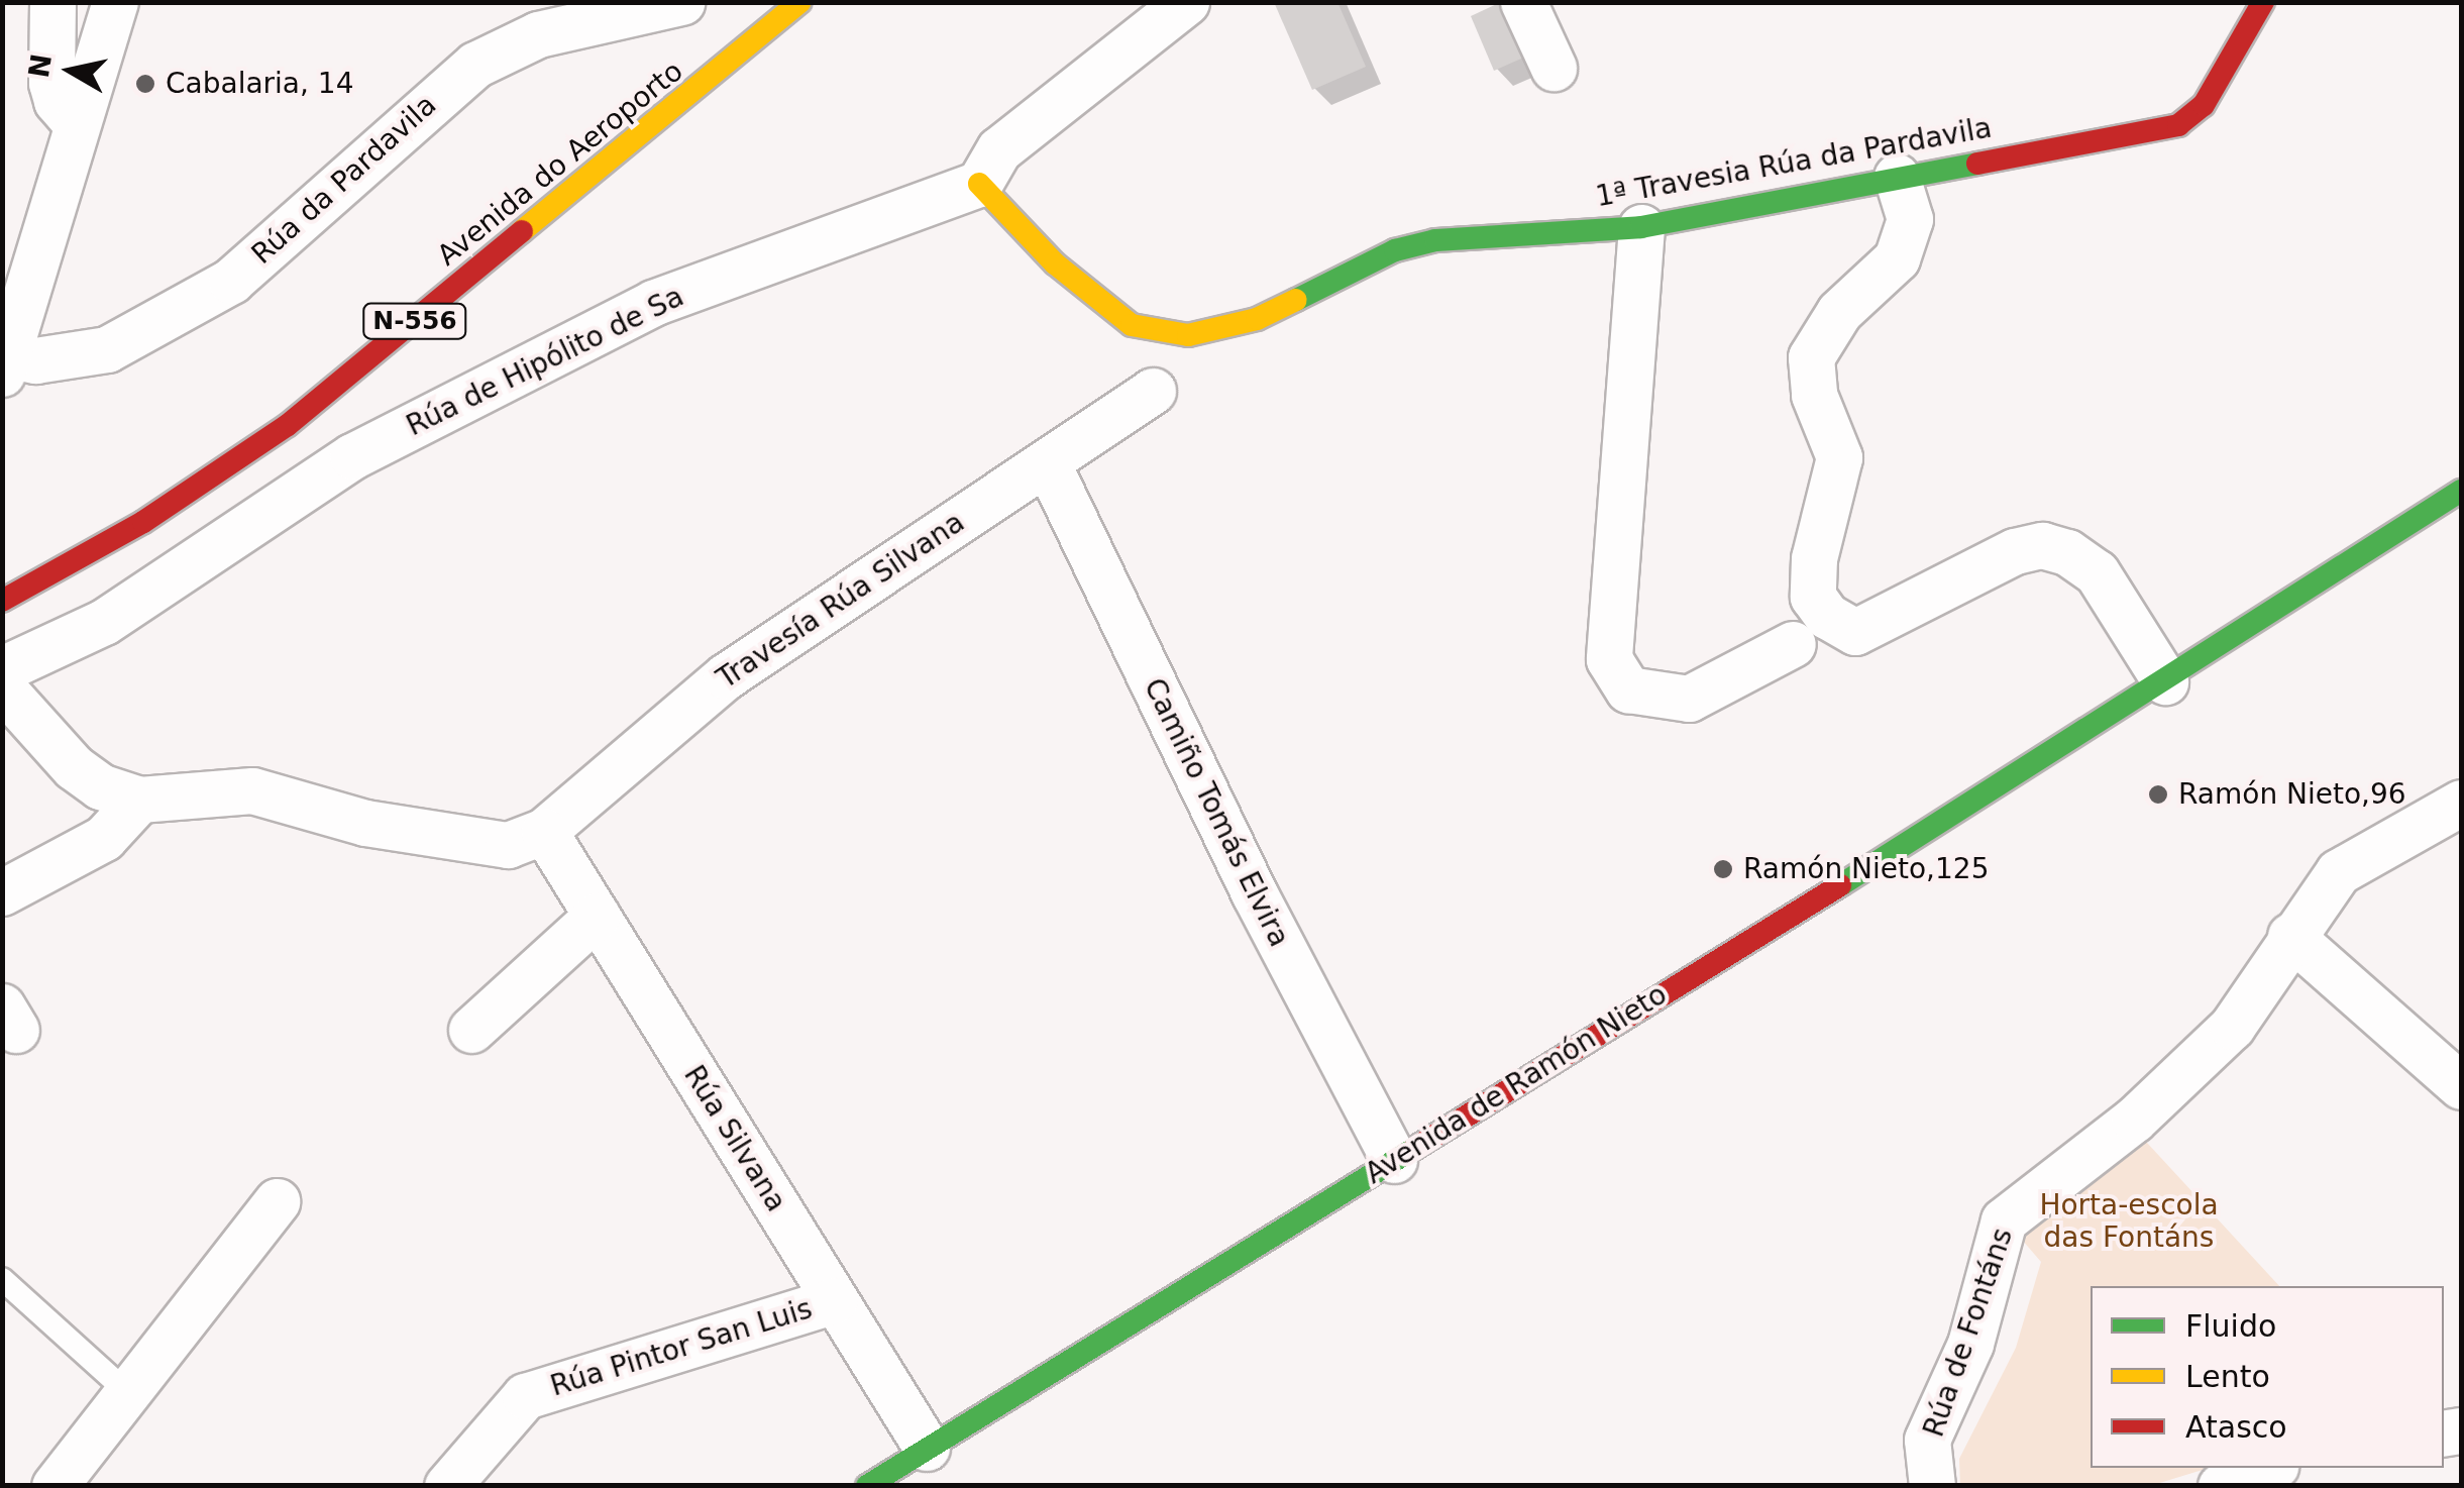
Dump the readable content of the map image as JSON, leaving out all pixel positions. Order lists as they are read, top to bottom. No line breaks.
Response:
{"streets":{"main road":["1ª Travesia Rúa da Pardavila","Avenida do Aeroporto","N-556","Avenida de Ramón Nieto"],"street":["Rúa da Pardavila","Rúa de Hipólito de Sa","Travesía Rúa Silvana","Camiño Tomás Elvira","Rúa Silvana","Rúa de Fontáns","Rúa Pintor San Luis"]},"crossings":[["1ª Travesia Rúa da Pardavila","Rúa de Hipólito de Sa"],["Travesía Rúa Silvana","Camiño Tomás Elvira"],["Travesía Rúa Silvana","Rúa Silvana"],["Camiño Tomás Elvira","Avenida de Ramón Nieto"],["Avenida de Ramón Nieto","Rúa Silvana"],["Rúa Silvana","Rúa Pintor San Luis"]],"parks":["Horta-escola das Fontáns"],"places":["Cabalaria, 14","Ramón Nieto,96","Ramón Nieto,125"],"legend":["Fluido","Lento","Atasco"],"north":"left"}
